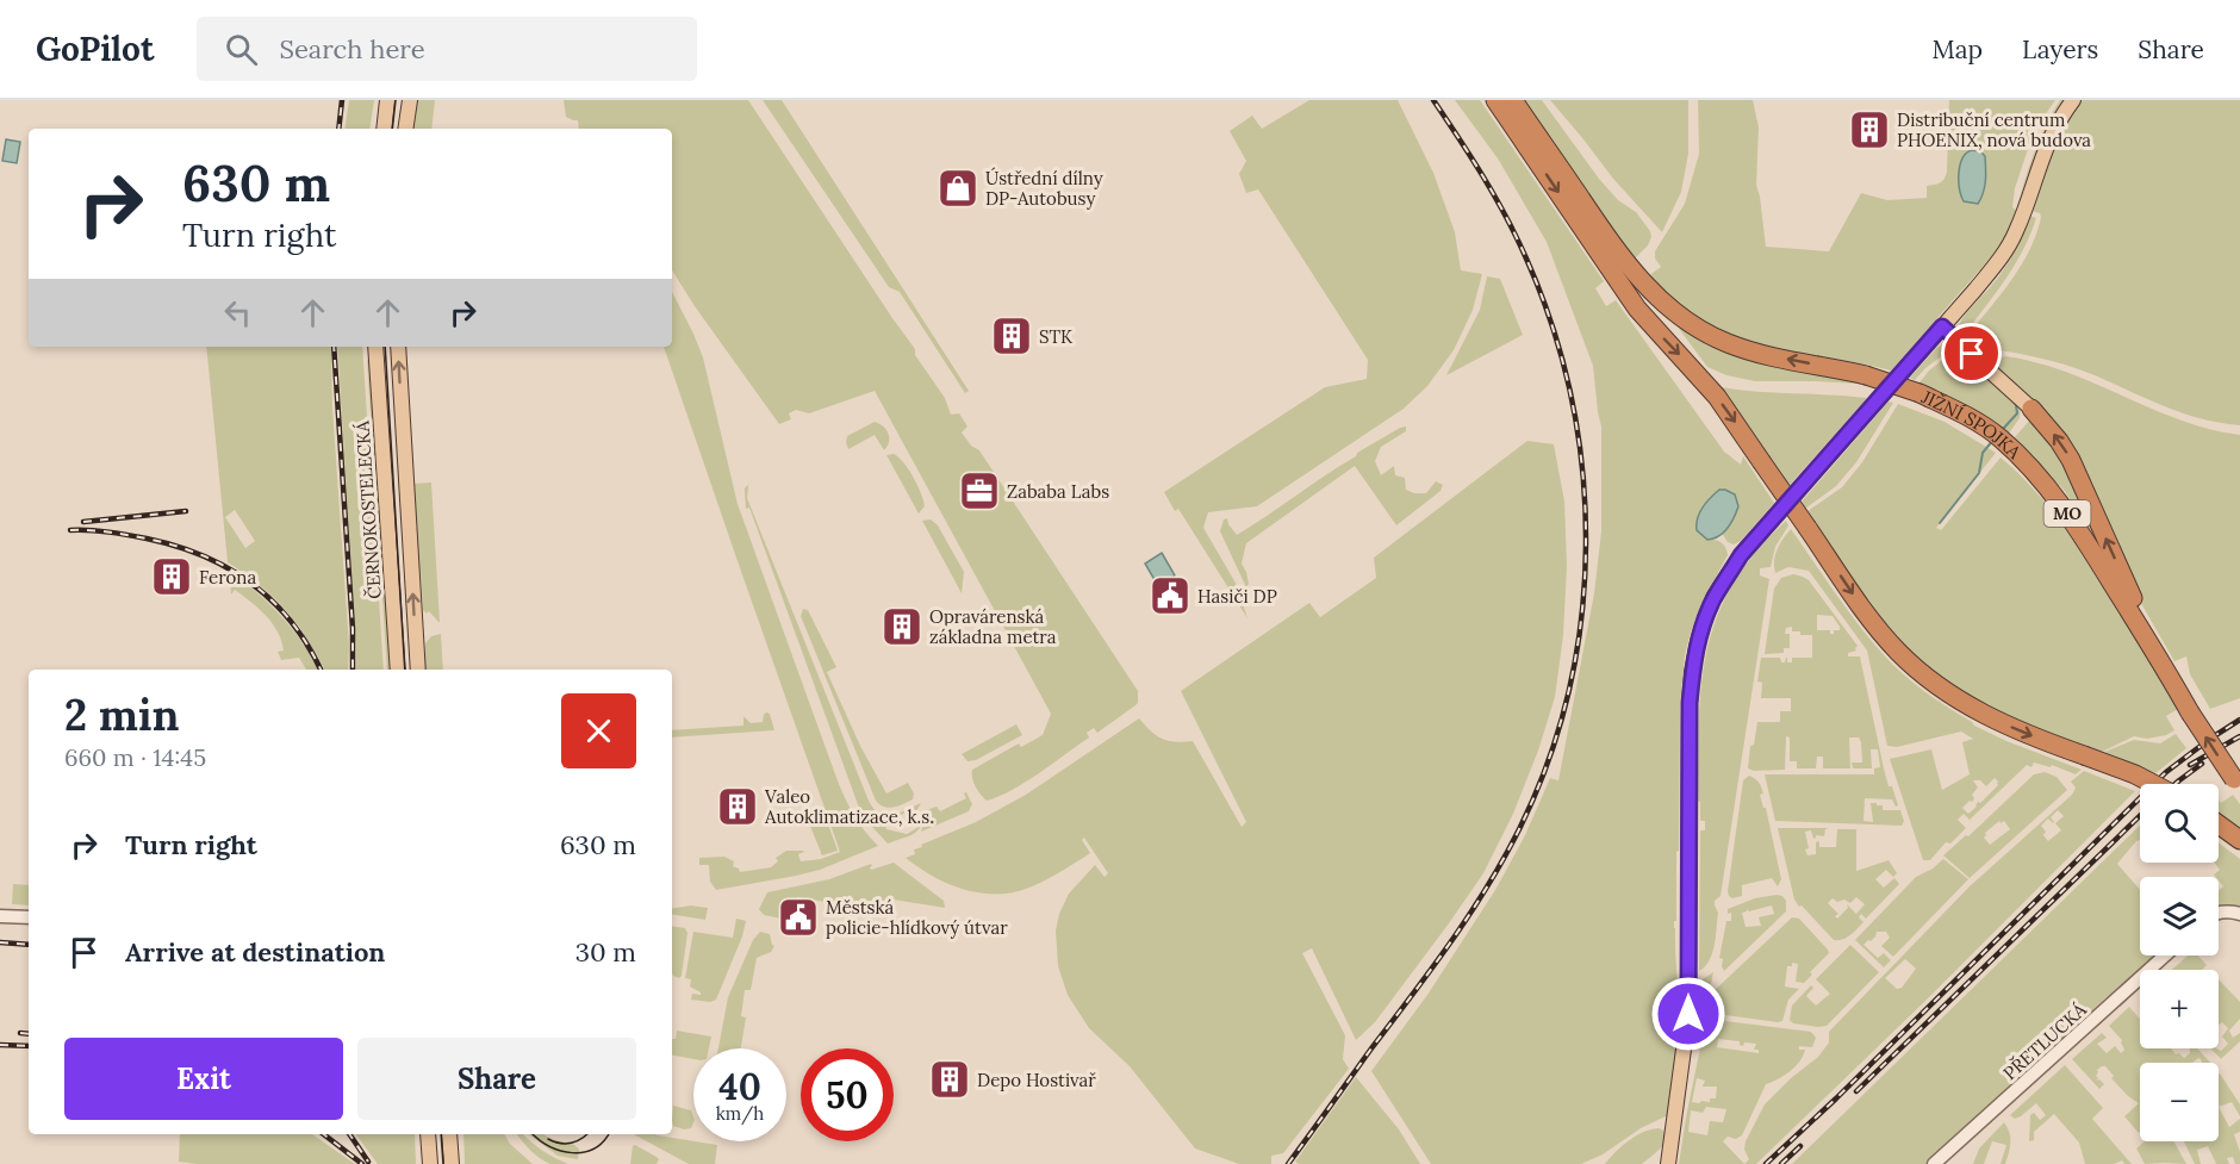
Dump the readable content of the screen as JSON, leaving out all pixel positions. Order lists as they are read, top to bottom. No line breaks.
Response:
{"streets":{"highway":["JIŽNÍ SPOJKA","MO"],"main road":["ČERNOKOSTELECKÁ"],"street":["PŘETLUCKÁ"]},"places":{"building":["Distribuční centrum PHOENIX, nová budova","STK","Ferona","Opravárenská základna metra","Valeo Autoklimatizace, k.s.","Depo Hostivař"],"shop":["Ústřední dílny DP-Autobusy"],"office":["Zababa Labs"],"public building":["Hasiči DP","Městská policie-hlídkový útvar"]},"page":{"header":"GoPilot","search":"Search here","nav":["Map","Layers","Share"],"turn":["630 m","Turn right"],"heading":["2 min","660 m · 14:45"],"map_buttons":["+","−"],"list":[{"name":"Turn right","value":"630 m"},{"name":"Arrive at destination","value":"30 m"}],"buttons":["Exit","Share"],"speed":"40 km/h","limit":"50"}}
